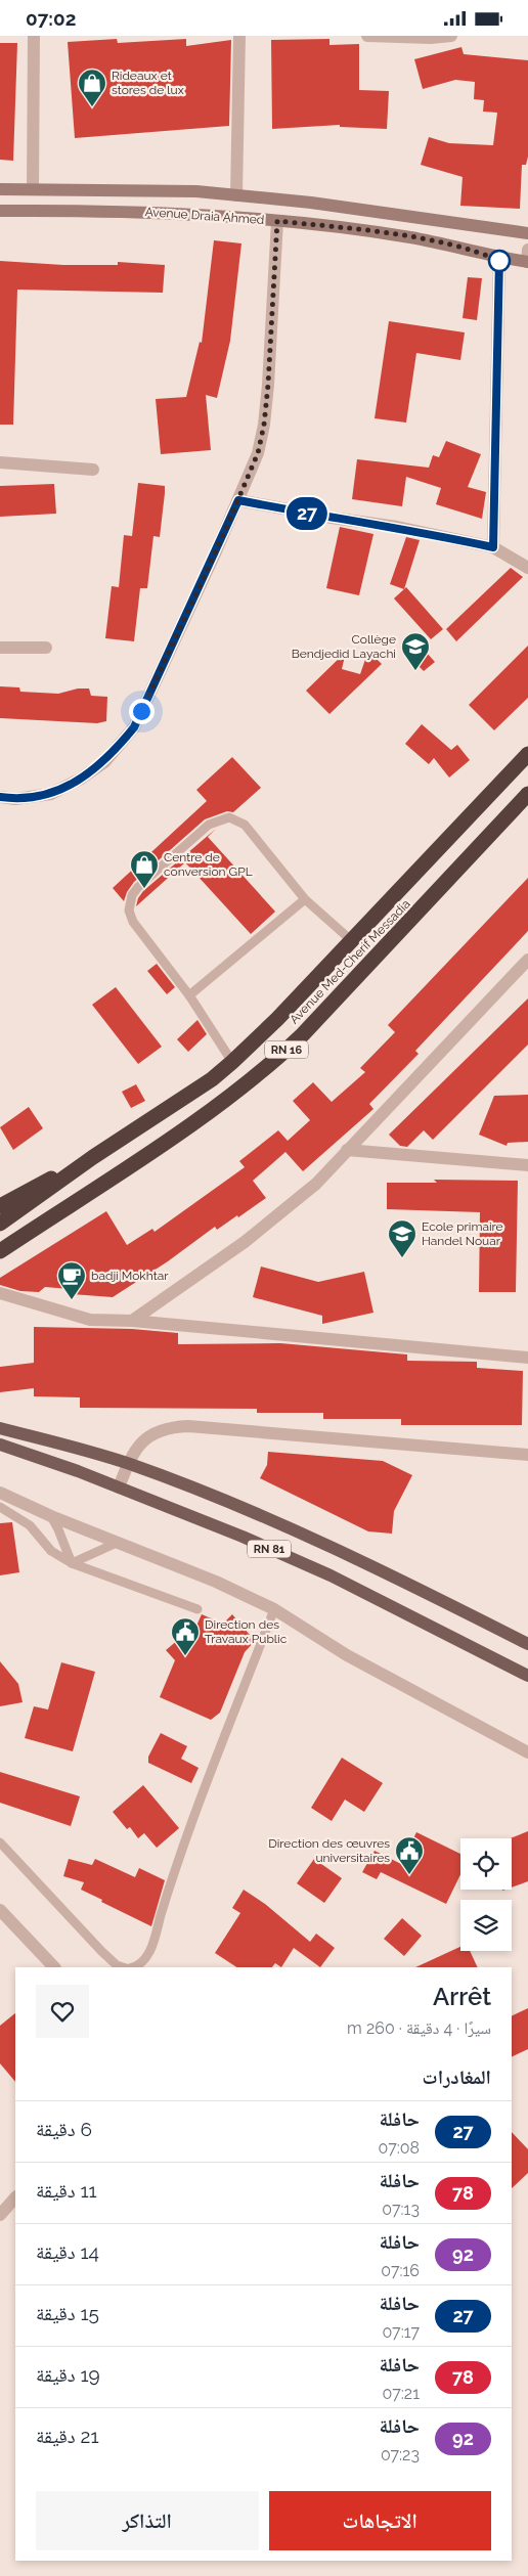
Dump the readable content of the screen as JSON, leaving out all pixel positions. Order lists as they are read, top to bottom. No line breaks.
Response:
{"streets":{"highway":["Avenue Med-Cherif Messadia","RN 16"],"main road":["RN 81"],"street":["Avenue Draia Ahmed"]},"crossings":[["Avenue Med-Cherif Messadia","RN 16"]],"places":{"shop":["Rideaux et stores de lux","Centre de conversion GPL"],"school or university":["Collège Bendjedid Layachi","Ecole primaire Handel Nouar"],"cafe":["badji Mokhtar"],"public building":["Direction des Travaux Public","Direction des œuvres universitaires"]},"lines":["bus line 27"],"page":{"status":"07:02","on_map":"27","heading":[["Arrêt","سيرًا · 4 دقيقة · 260 m"],"المغادرات"],"list":[{"mark":"27","name":"حافلة","note":"07:08","value":"6 دقيقة"},{"mark":"78","name":"حافلة","note":"07:13","value":"11 دقيقة"},{"mark":"92","name":"حافلة","note":"07:16","value":"14 دقيقة"},{"mark":"27","name":"حافلة","note":"07:17","value":"15 دقيقة"},{"mark":"78","name":"حافلة","note":"07:21","value":"19 دقيقة"},{"mark":"92","name":"حافلة","note":"07:23","value":"21 دقيقة"}],"buttons":["الاتجاهات","التذاكر"]}}
